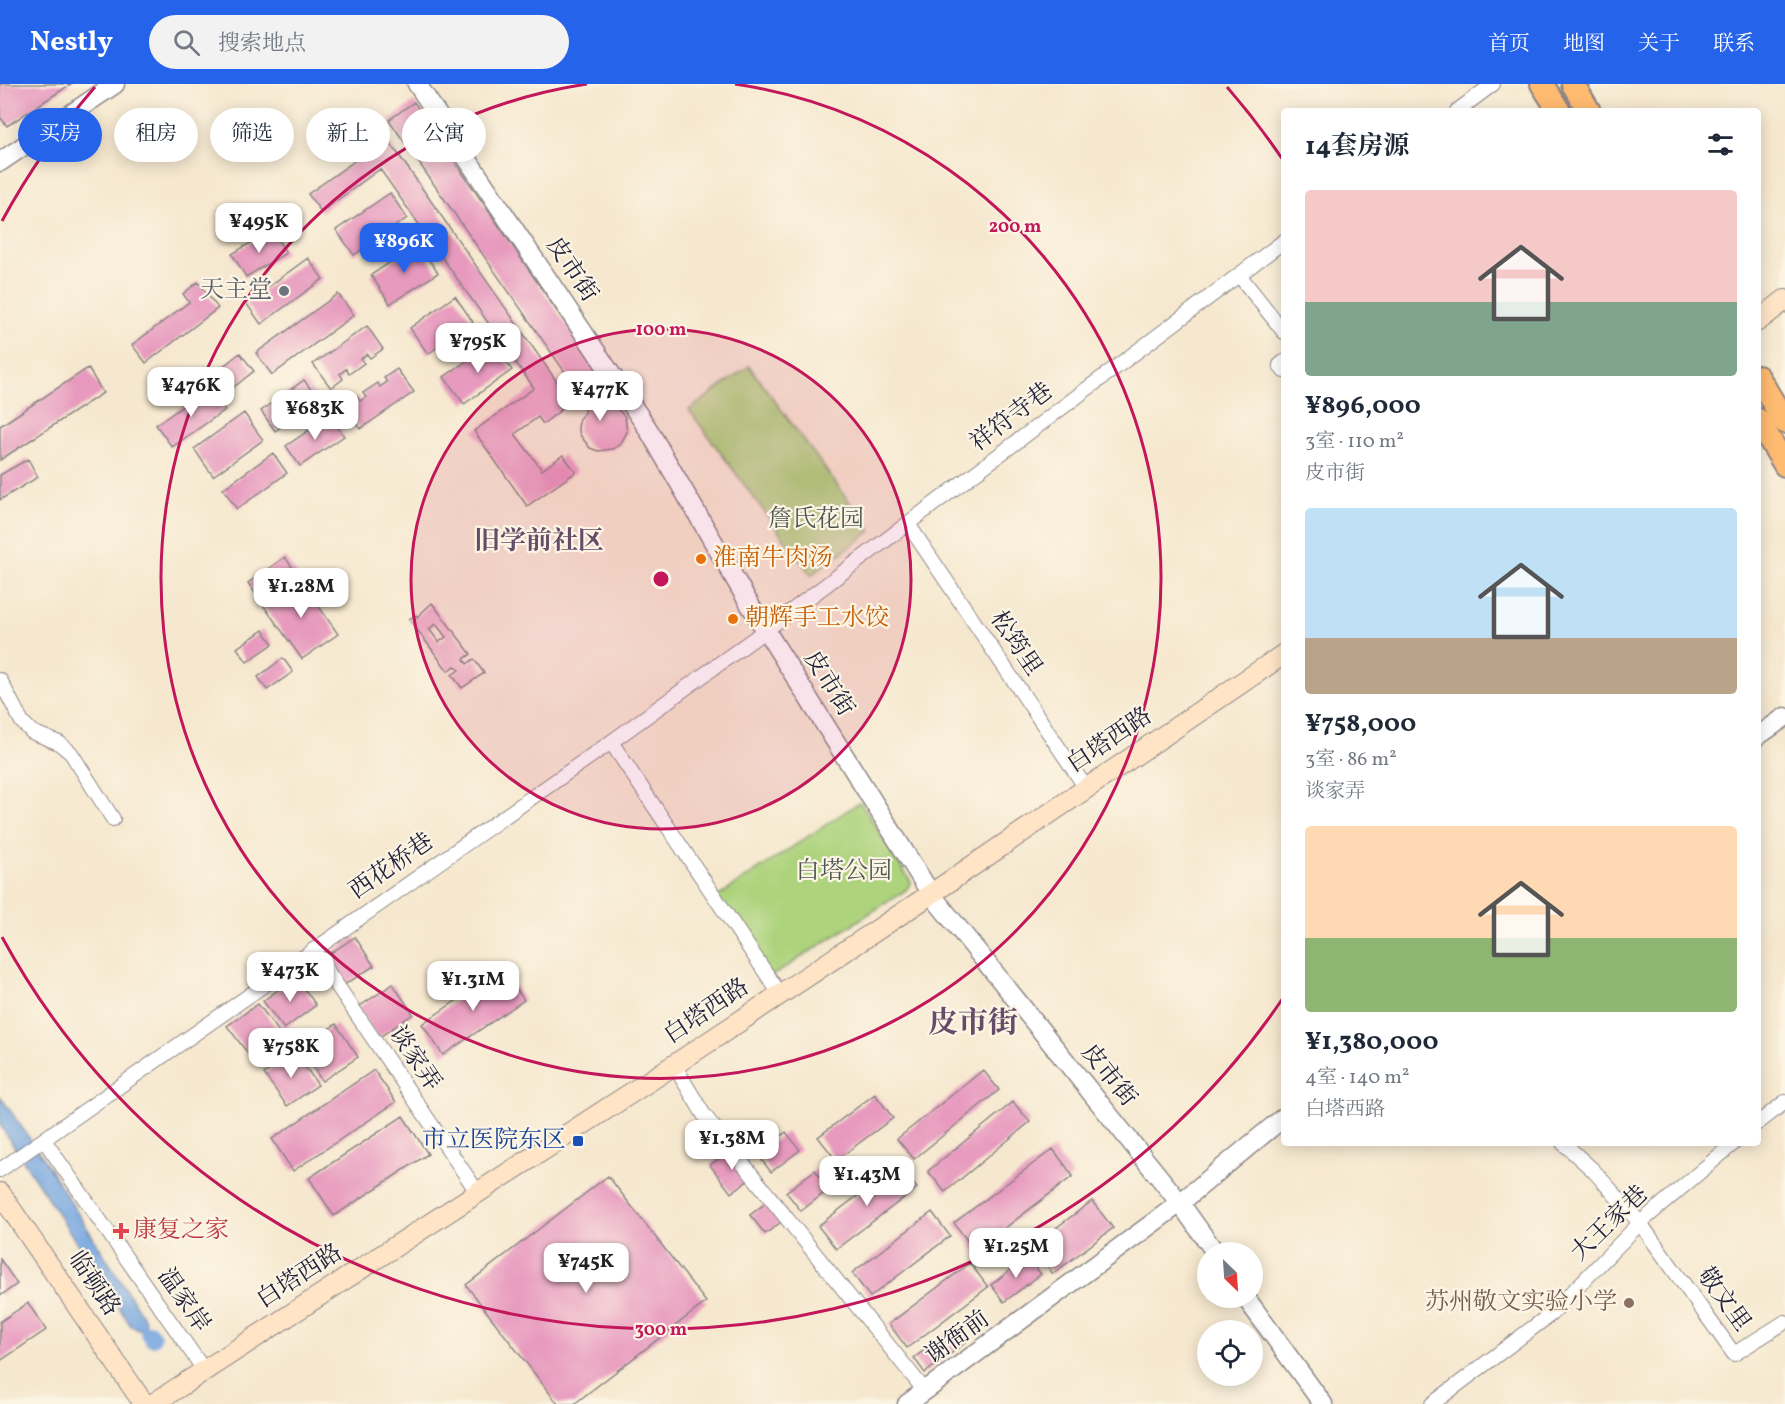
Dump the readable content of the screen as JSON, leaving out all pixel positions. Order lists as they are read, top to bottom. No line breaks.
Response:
{"streets":{"main road":["白塔西路","临顿路"],"street":["皮市街","祥符寺巷","松筠里","西花桥巷","谈家弄","大王家巷","敬文里","温家岸","谢衙前"]},"crossings":[["皮市街","祥符寺巷"],["皮市街","白塔西路"],["皮市街","西花桥巷"],["皮市街","谢衙前"],["祥符寺巷","松筠里"],["祥符寺巷","西花桥巷"],["松筠里","白塔西路"],["白塔西路","谈家弄"],["白塔西路","温家岸"],["西花桥巷","谈家弄"],["西花桥巷","温家岸"],["大王家巷","敬文里"]],"districts":["旧学前社区","皮市街"],"parks":["詹氏花园","白塔公园"],"places":{"other":["天主堂","淮南牛肉汤","朝辉手工水饺","苏州敬文实验小学"],"transit":["市立医院东区"],"health":["康复之家"]},"north":"bottom right","page":{"header":"Nestly","search":"搜索地点","nav":["首页","地图","关于","联系"],"chip":["买房","租房","筛选","新上","公寓"],"heading":"14套房源","list":[{"name":"¥896,000","note":"3室 · 110 m² · 皮市街"},{"name":"¥758,000","note":"3室 · 86 m² · 谈家弄"},{"name":"¥1,380,000","note":"4室 · 140 m² · 白塔西路"}],"price":["¥495K","¥896K","¥795K","¥476K","¥477K","¥683K","¥1.28M","¥473K","¥1.31M","¥758K","¥1.38M","¥1.43M","¥1.25M","¥745K"]},"rings":["200 m","100 m","300 m"]}
